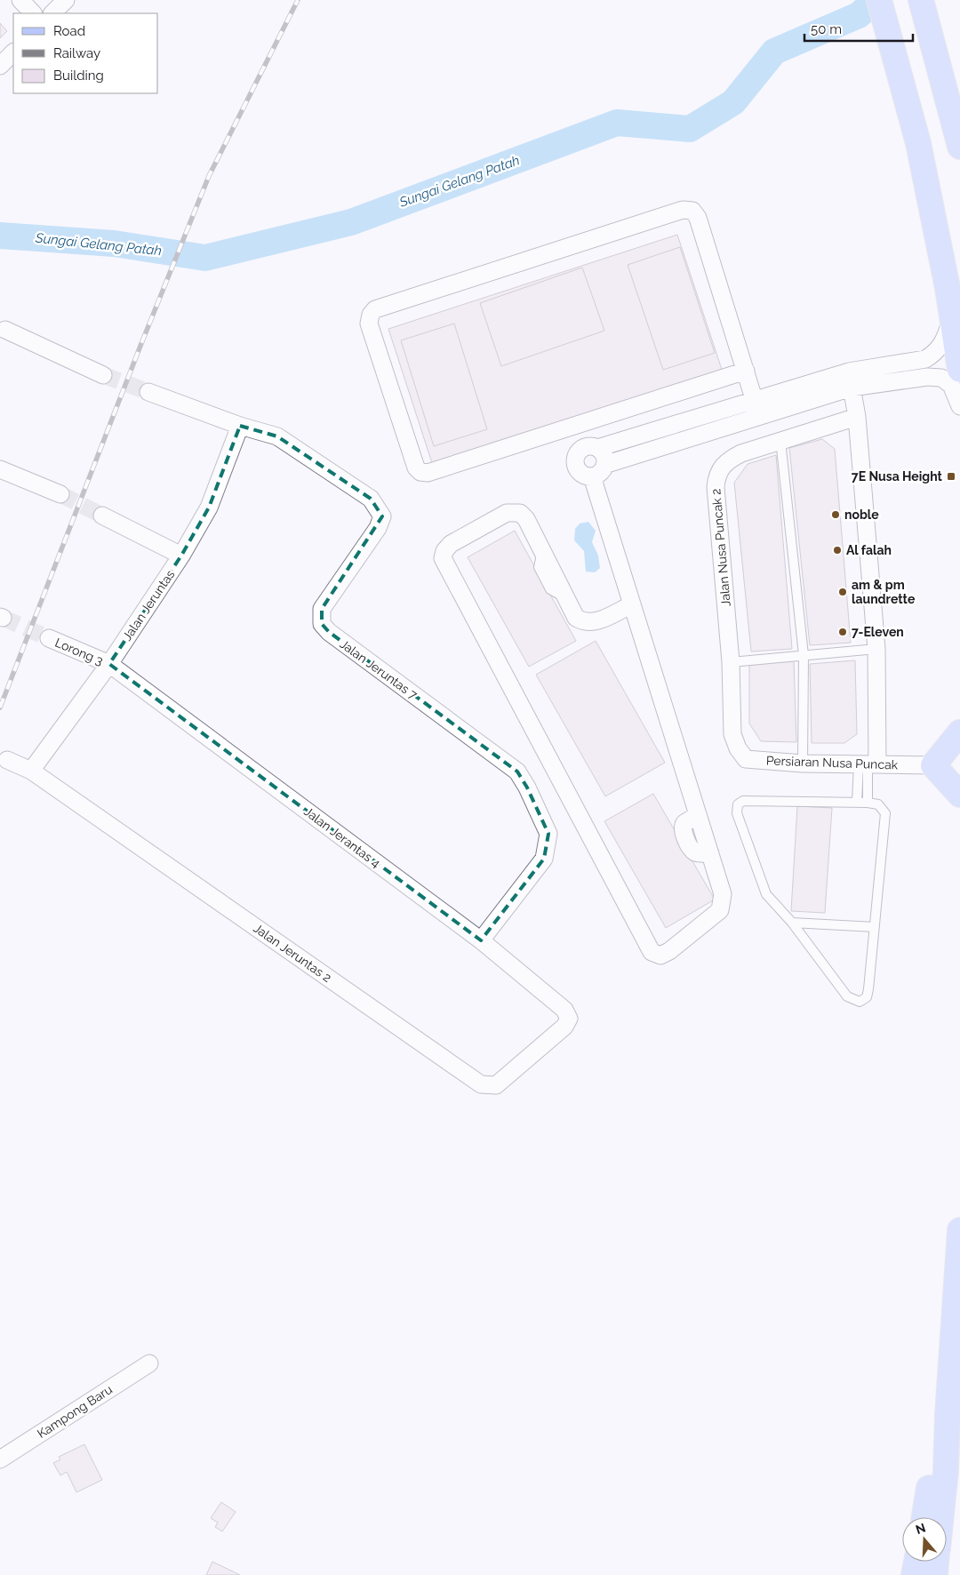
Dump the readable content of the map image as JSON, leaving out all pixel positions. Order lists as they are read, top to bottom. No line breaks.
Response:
{"streets":{"street":["Jalan Nusa Puncak 2","Jalan Jeruntas","Lorong 3","Jalan Jeruntas 7","Persiaran Nusa Puncak","Jalan Jerantas 4","Jalan Jeruntas 2","Kampong Baru"]},"crossings":[["Jalan Nusa Puncak 2","Persiaran Nusa Puncak"],["Jalan Jeruntas","Lorong 3"],["Jalan Jeruntas","Jalan Jeruntas 7"],["Jalan Jeruntas","Jalan Jerantas 4"],["Jalan Jeruntas","Jalan Jeruntas 2"],["Lorong 3","Jalan Jerantas 4"],["Jalan Jeruntas 7","Jalan Jerantas 4"],["Jalan Jerantas 4","Jalan Jeruntas 2"]],"water":["Sungai Gelang Patah"],"places":{"transit":["7E Nusa Height"],"other":["noble","Al falah","am & pm laundrette","7-Eleven"]},"legend":["Road","Railway","Building"],"scale_bar":"50 m","north":"top"}
